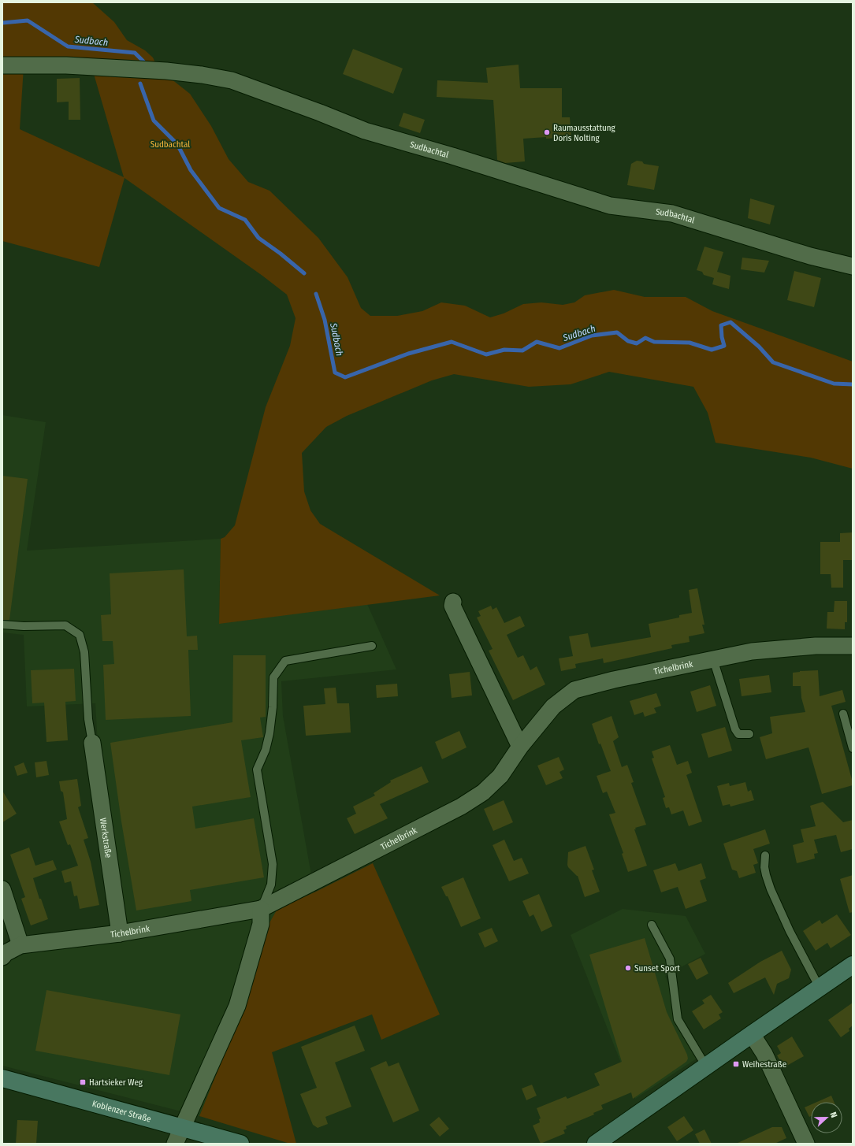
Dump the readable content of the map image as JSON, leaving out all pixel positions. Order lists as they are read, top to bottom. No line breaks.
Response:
{"streets":{"main road":["Koblenzer Straße"],"street":["Sudbachtal","Tichelbrink","Werkstraße"]},"crossings":[["Tichelbrink","Werkstraße"]],"water":["Sudbach"],"parks":["Sudbachtal"],"places":{"other":["Raumausstattung Doris Nolting","Sunset Sport"],"transit":["Weihestraße","Hartsieker Weg"]},"north":"right"}
